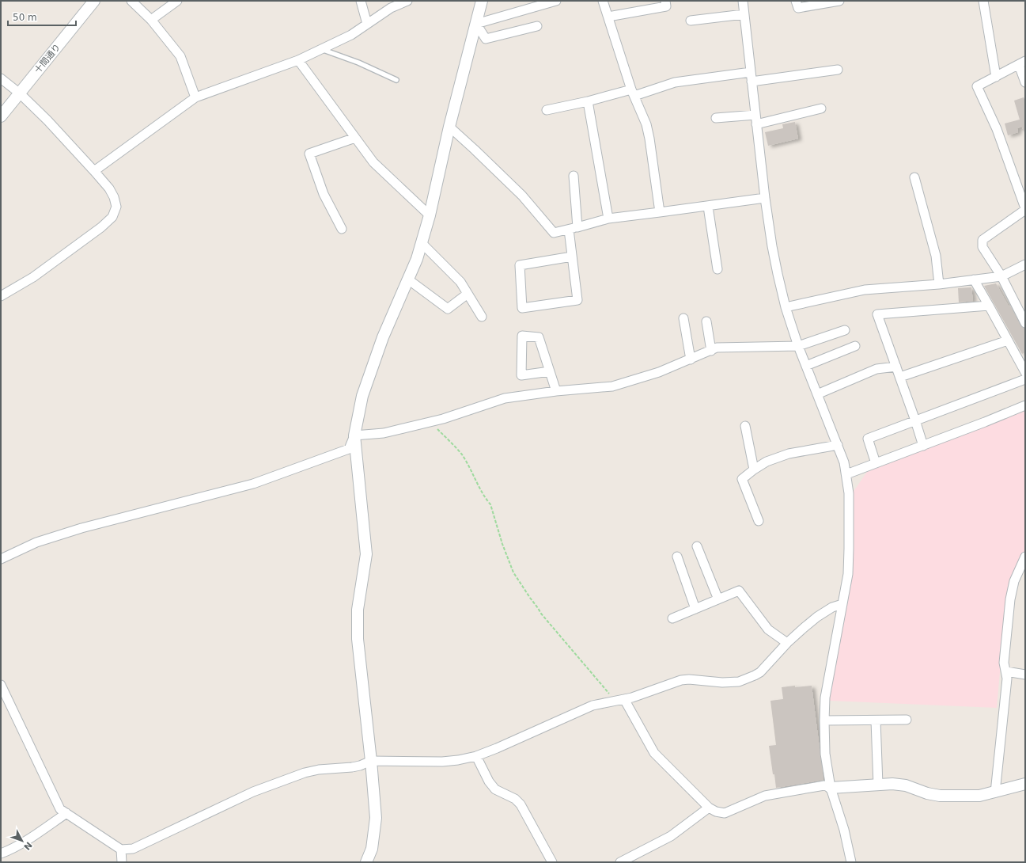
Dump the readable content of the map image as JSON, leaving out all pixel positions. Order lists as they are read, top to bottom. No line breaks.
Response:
{"streets":{"street":["十間通り"]},"scale_bar":"50 m","north":"bottom right"}
